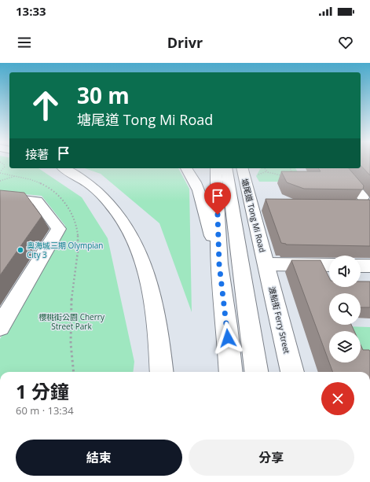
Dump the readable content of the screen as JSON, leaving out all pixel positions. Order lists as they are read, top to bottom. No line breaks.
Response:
{"streets":{"main road":["塘尾道 Tong Mi Road","渡船街 Ferry Street"]},"crossings":[["塘尾道 Tong Mi Road","渡船街 Ferry Street"]],"parks":["櫻桃街公園 Cherry Street Park"],"places":["奧海城三期 Olympian City 3"],"page":{"status":"13:33","header":"Drivr","turn":["30 m","塘尾道 Tong Mi Road"],"then":"接著","heading":["1 分鐘","60 m · 13:34"],"buttons":["結束","分享"]}}
